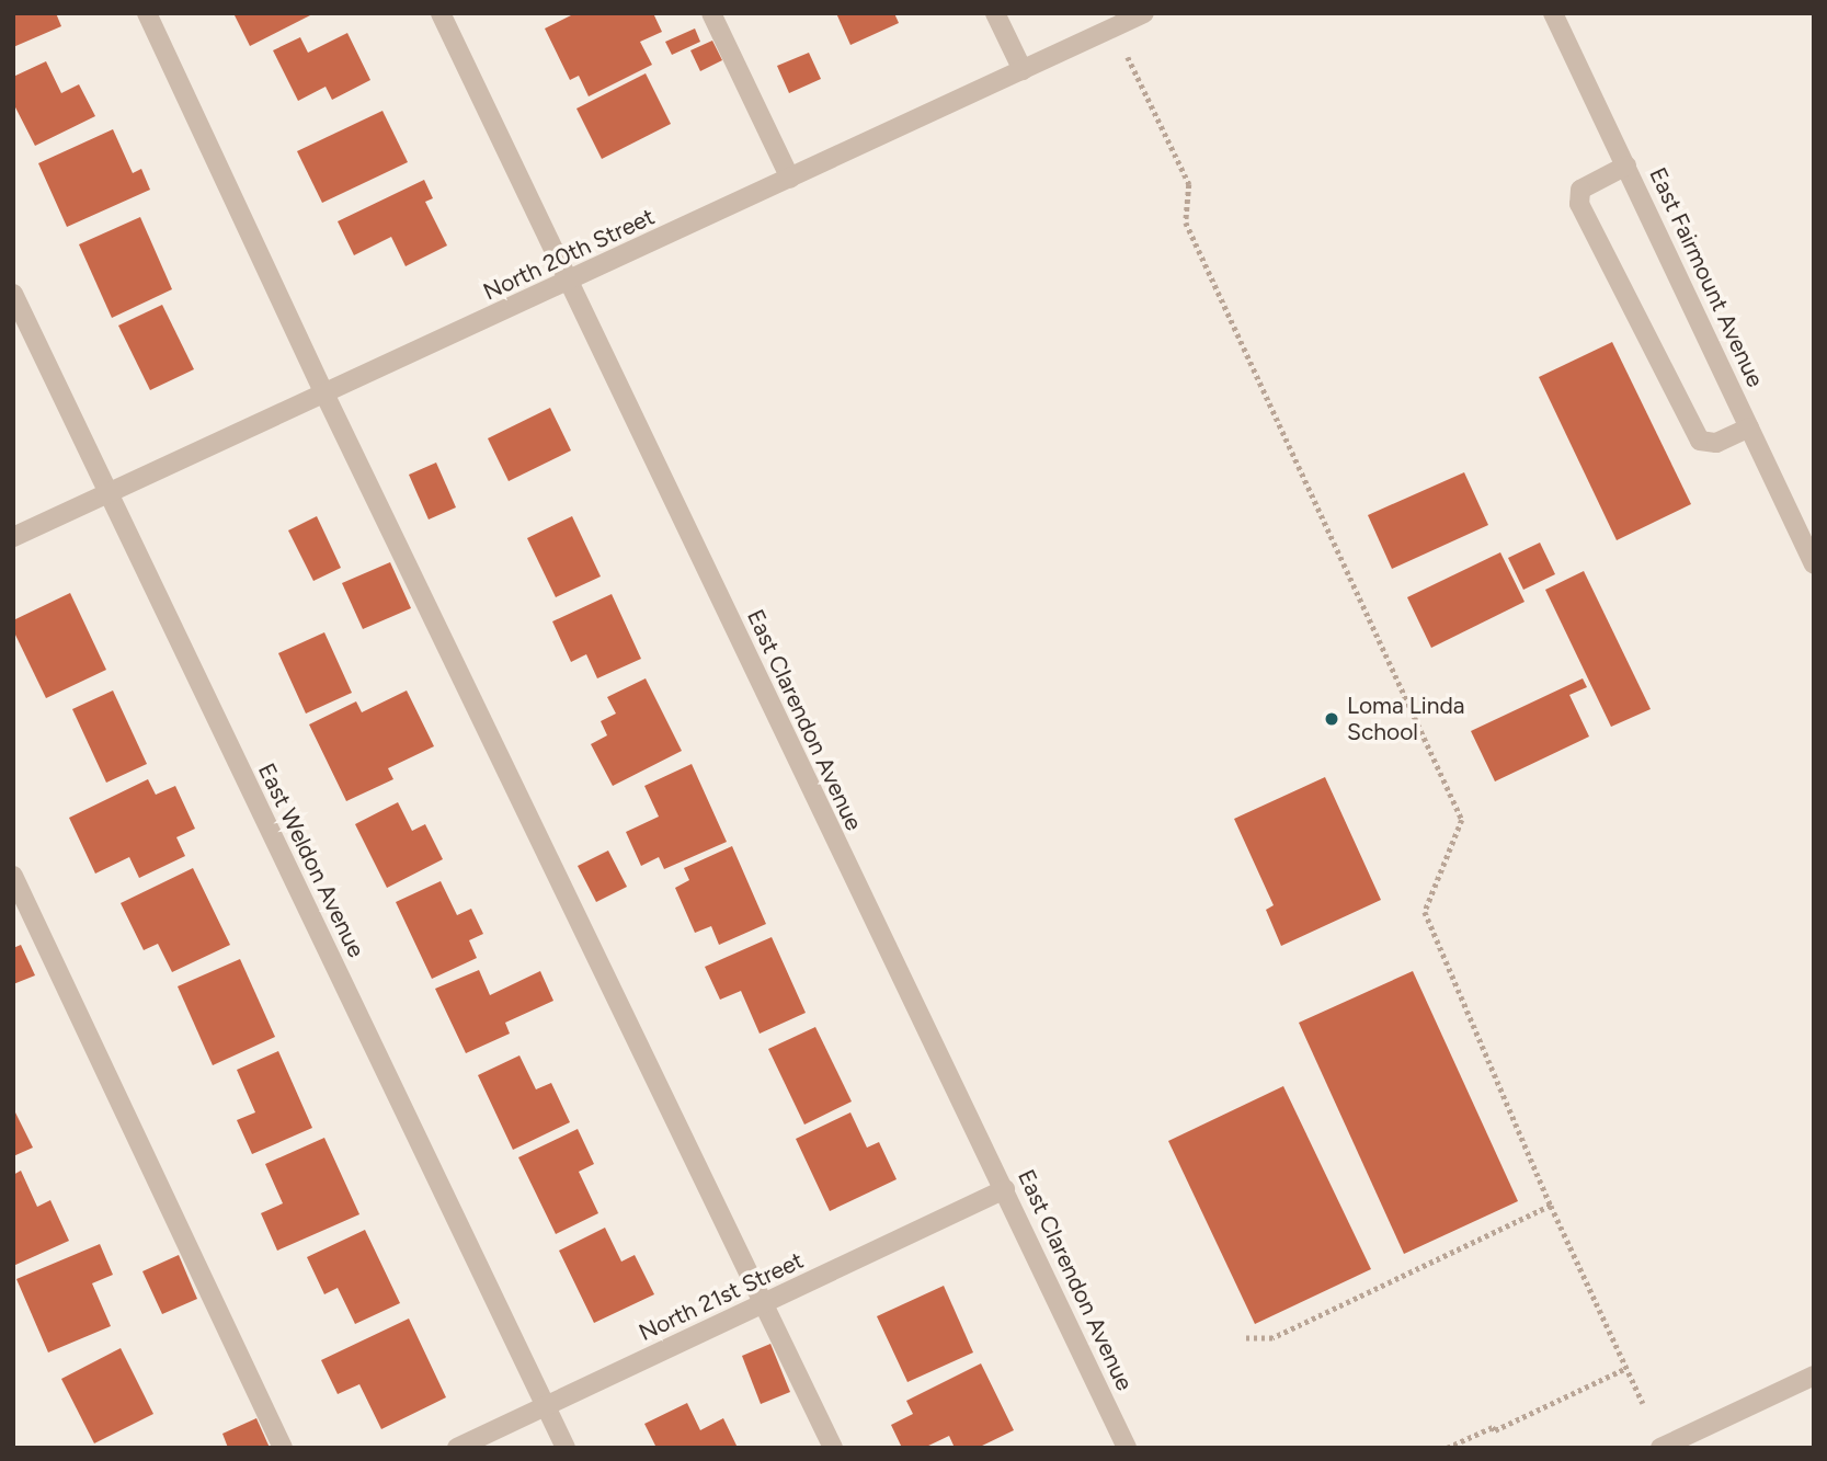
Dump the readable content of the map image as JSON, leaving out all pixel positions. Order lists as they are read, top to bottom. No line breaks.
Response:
{"streets":{"street":["North 20th Street","East Fairmount Avenue","East Clarendon Avenue","East Weldon Avenue","North 21st Street"]},"crossings":[["North 20th Street","East Clarendon Avenue"],["North 20th Street","East Weldon Avenue"],["East Clarendon Avenue","North 21st Street"],["East Weldon Avenue","North 21st Street"]],"places":["Loma Linda School"]}
